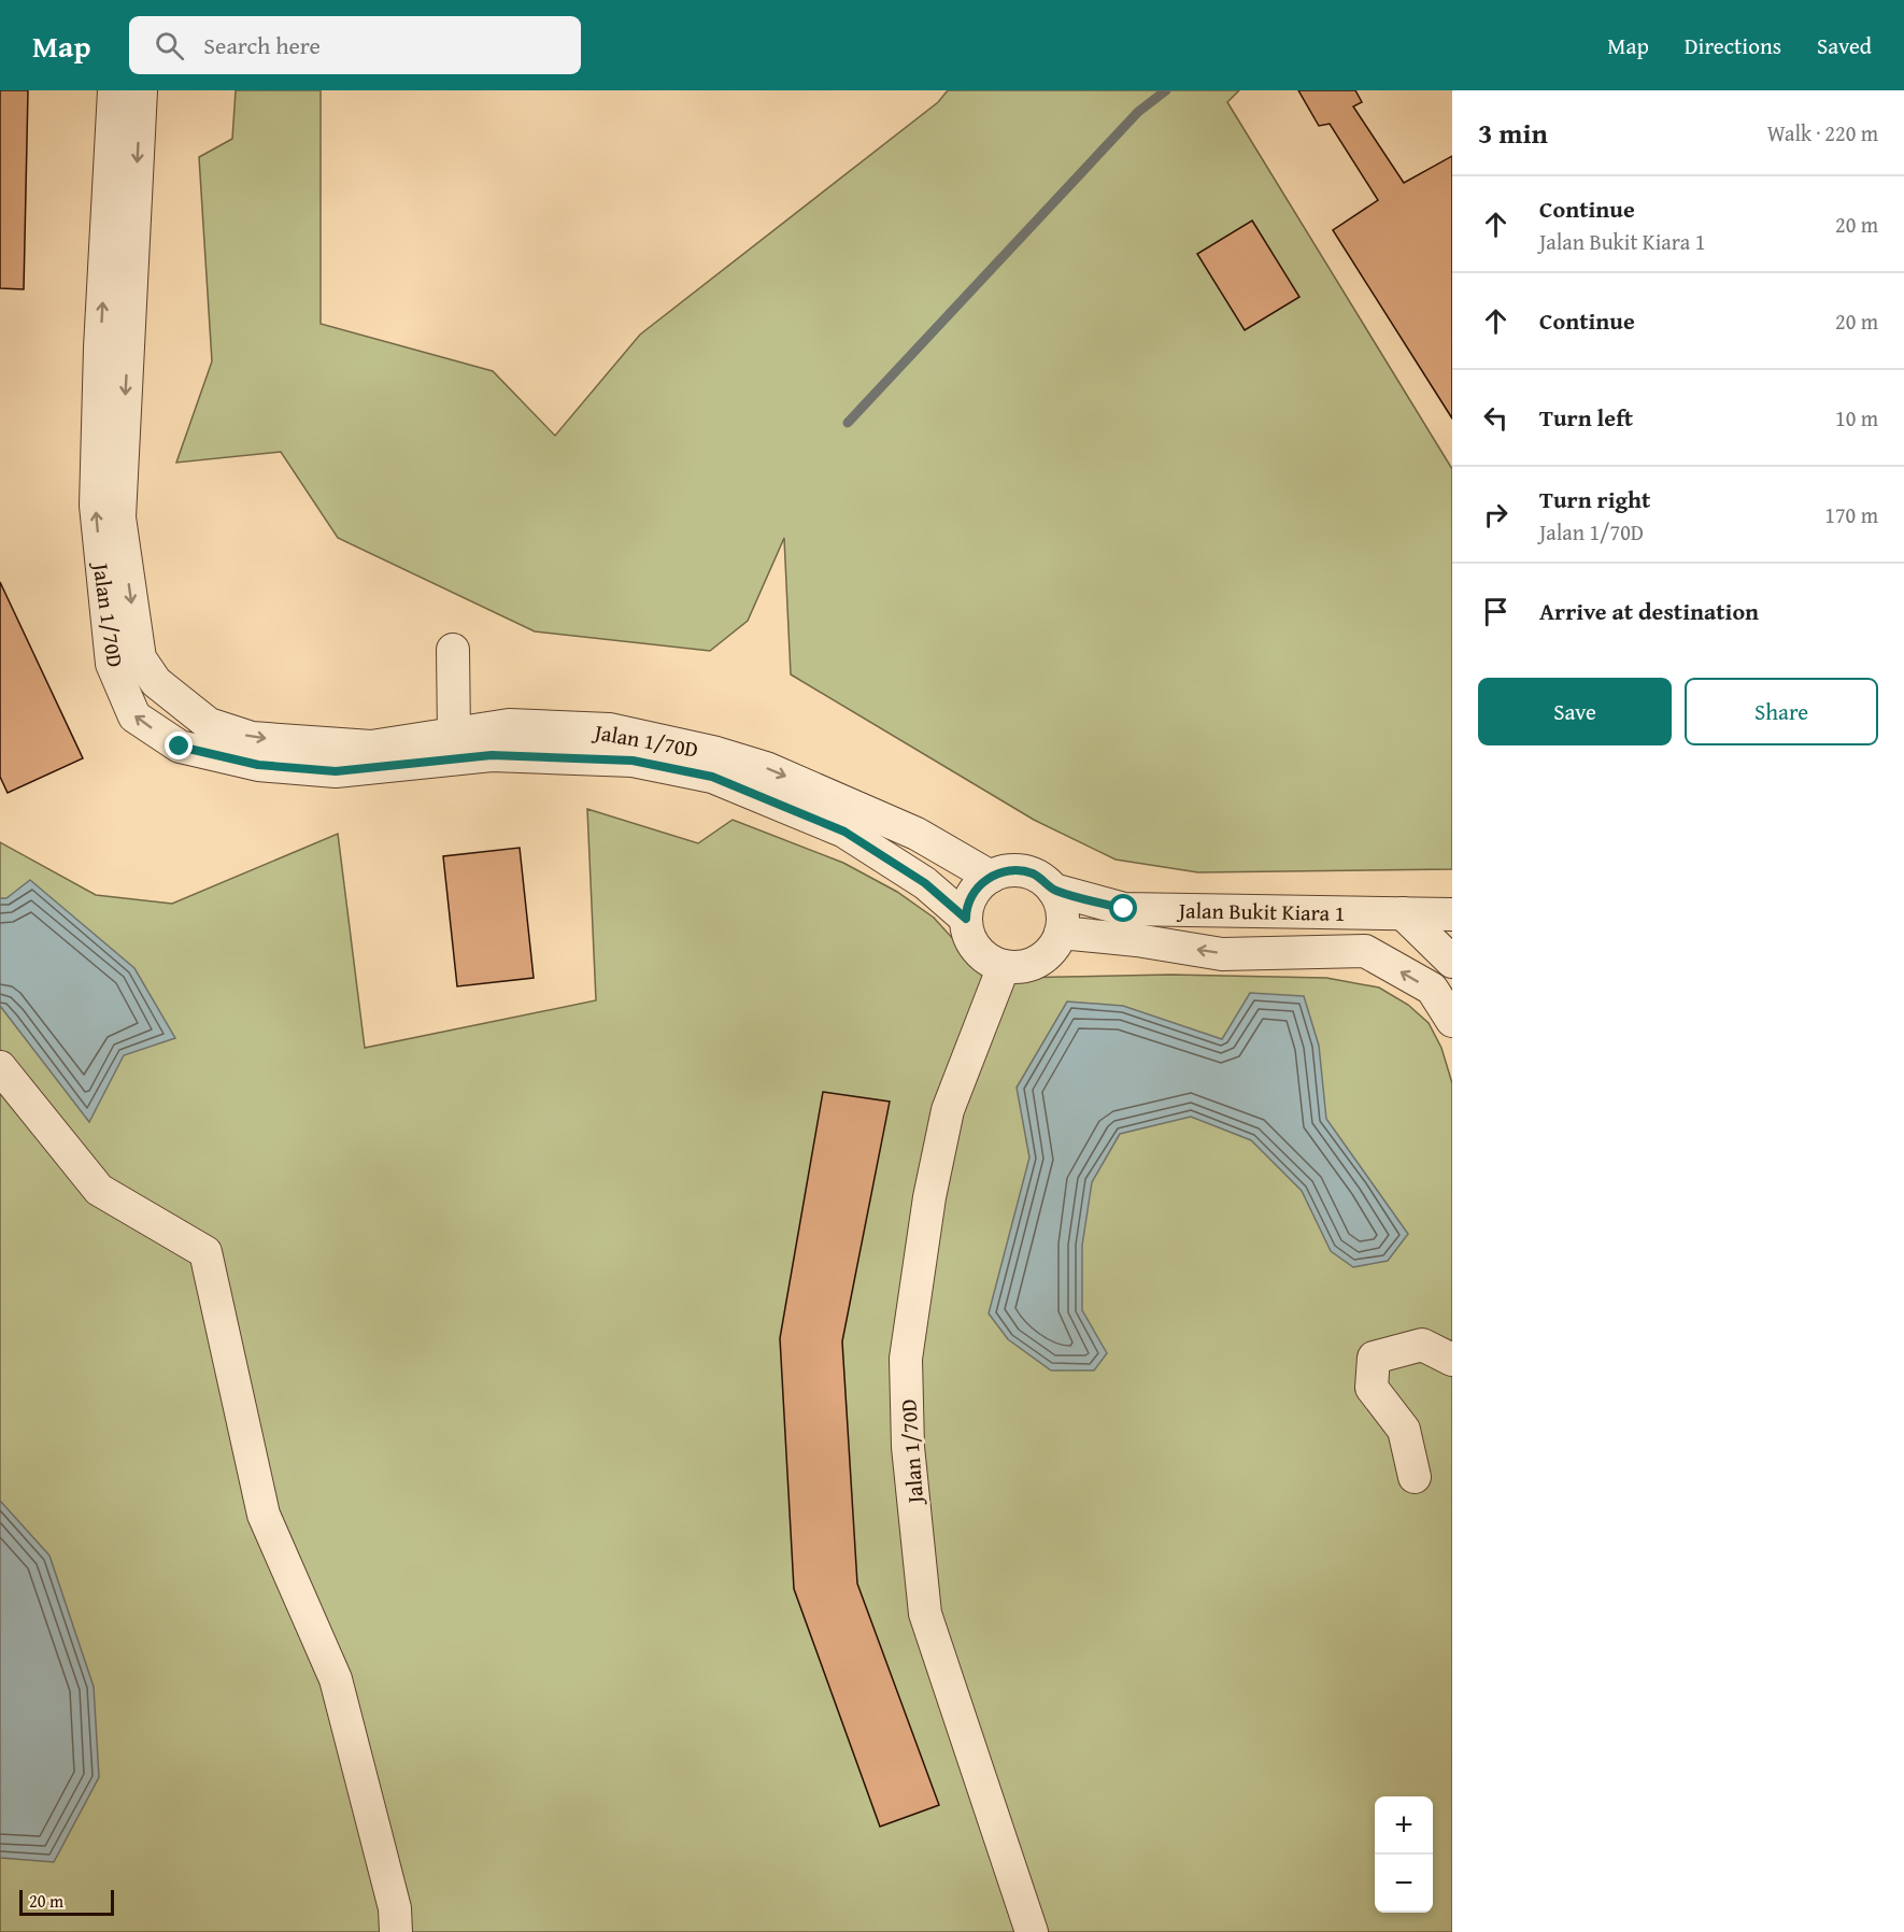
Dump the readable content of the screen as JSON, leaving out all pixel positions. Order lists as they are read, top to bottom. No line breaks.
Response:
{"streets":{"street":["Jalan 1/70D","Jalan Bukit Kiara 1"]},"crossings":[["Jalan 1/70D","Jalan Bukit Kiara 1"]],"scale_bar":"20 m","page":{"header":"Map","search":"Search here","nav":["Map","Directions","Saved"],"heading":["3 min","Walk · 220 m"],"list":[["Continue","Jalan Bukit Kiara 1","20 m"],["Continue","20 m"],["Turn left","10 m"],["Turn right","Jalan 1/70D","170 m"],"Arrive at destination"],"buttons":["Save","Share"],"map_buttons":["+","−"],"scale":"20 m"}}
